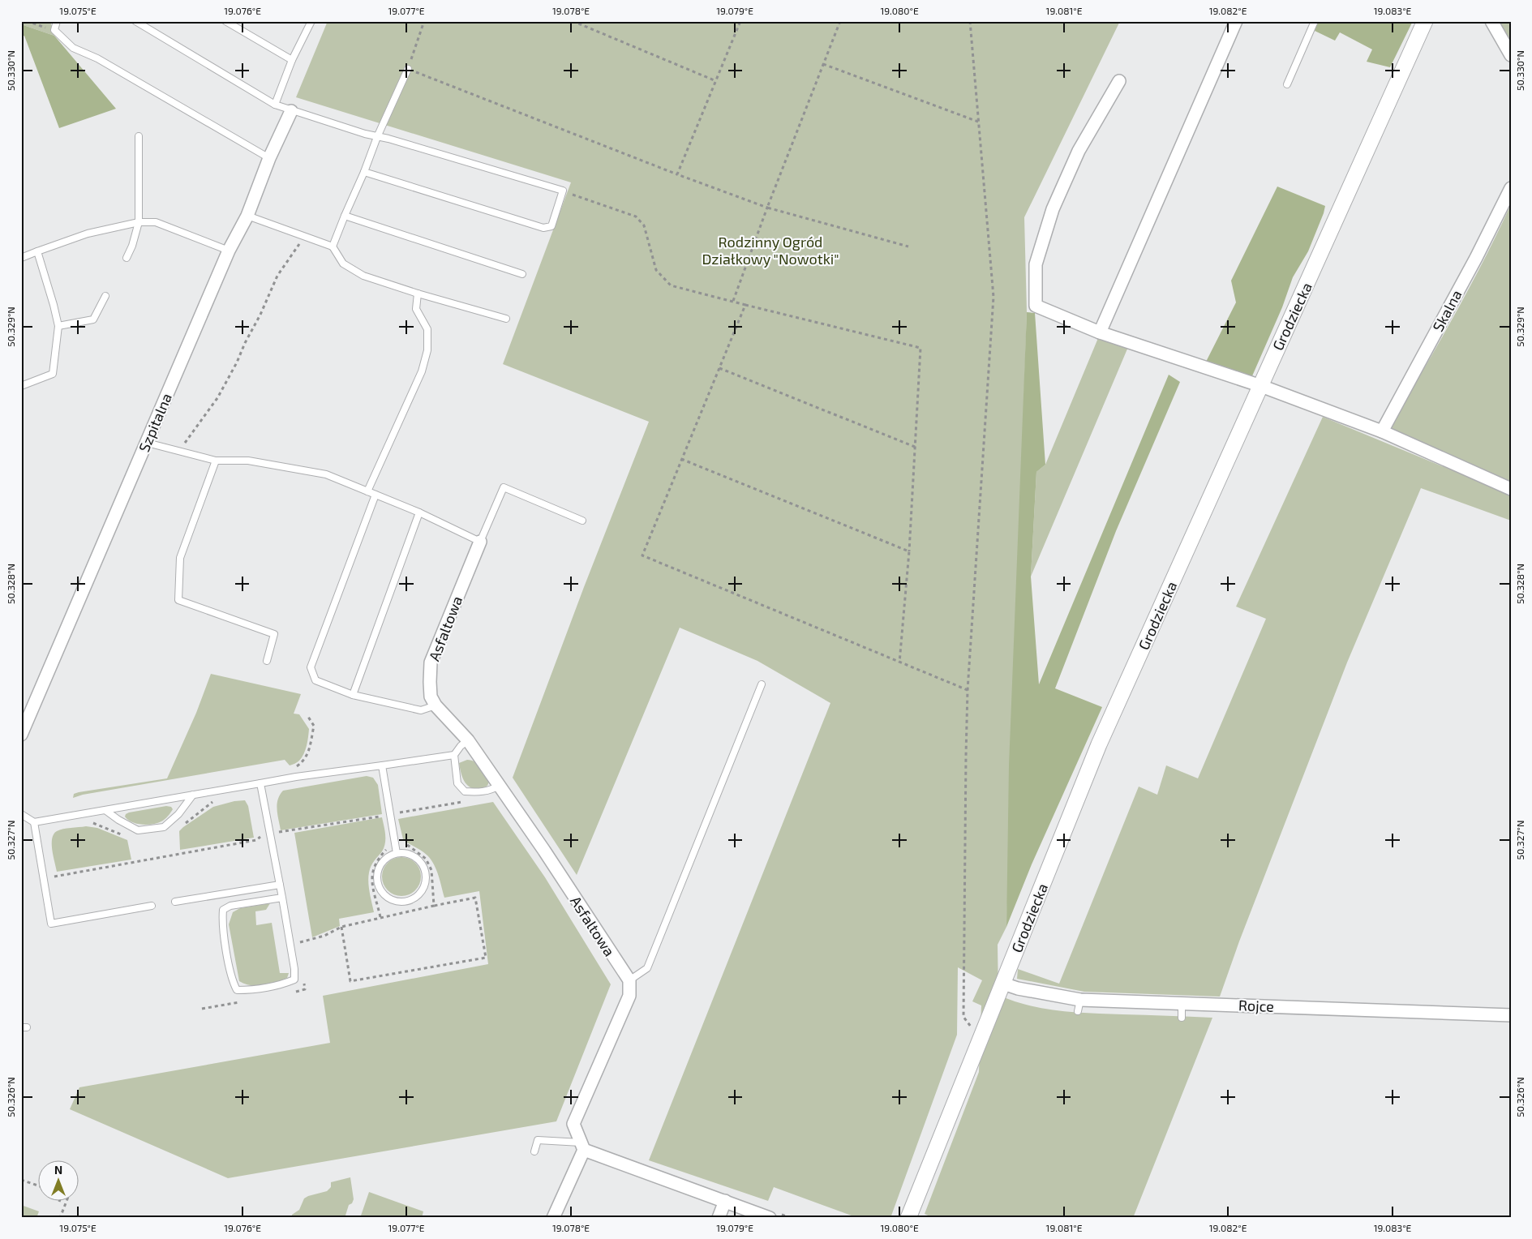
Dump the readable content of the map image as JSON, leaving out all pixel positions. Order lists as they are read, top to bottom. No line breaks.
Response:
{"streets":{"street":["Skalna","Grodziecka","Szpitalna","Asfaltowa","Rojce"]},"crossings":[["Grodziecka","Rojce"]],"parks":["Rodzinny Ogród Działkowy \"Nowotki\""],"north":"top","coordinates":["19.075°E","19.076°E","19.077°E","19.078°E","19.079°E","19.080°E","19.081°E","19.082°E","19.083°E","50.330°N","50.329°N","50.328°N","50.327°N","50.326°N"]}
